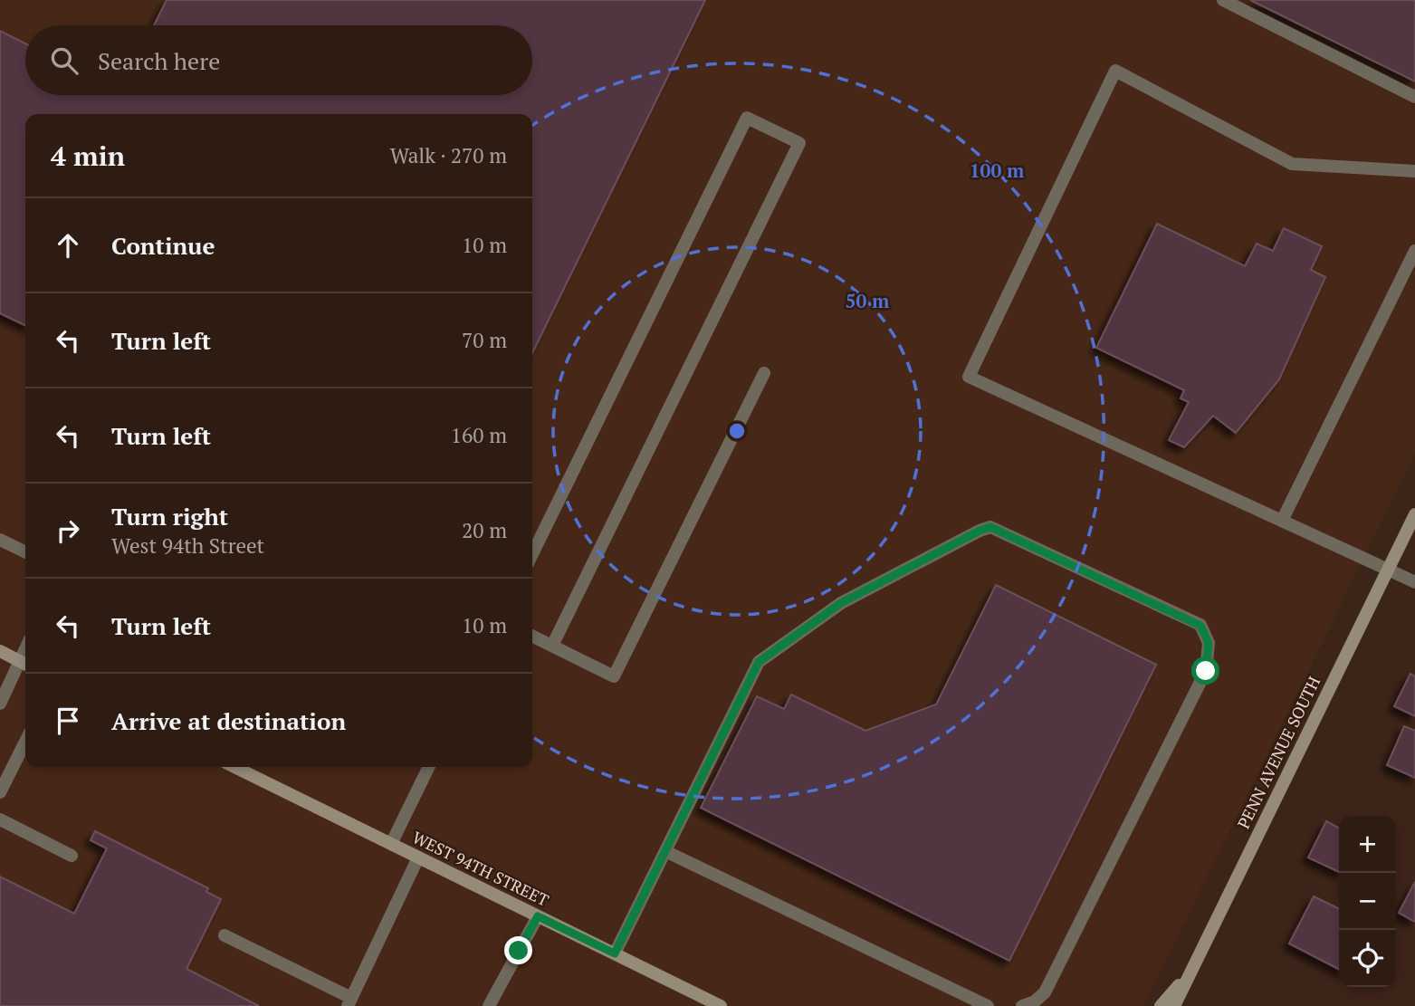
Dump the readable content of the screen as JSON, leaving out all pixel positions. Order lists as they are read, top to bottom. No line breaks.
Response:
{"streets":{"street":["PENN AVENUE SOUTH","WEST 94TH STREET"]},"page":{"search":"Search here","heading":["4 min","Walk · 270 m"],"list":[["Continue","10 m"],["Turn left","70 m"],["Turn left","160 m"],["Turn right","West 94th Street","20 m"],["Turn left","10 m"],"Arrive at destination"],"map_buttons":["+","−"]},"rings":["100 m","50 m"]}
